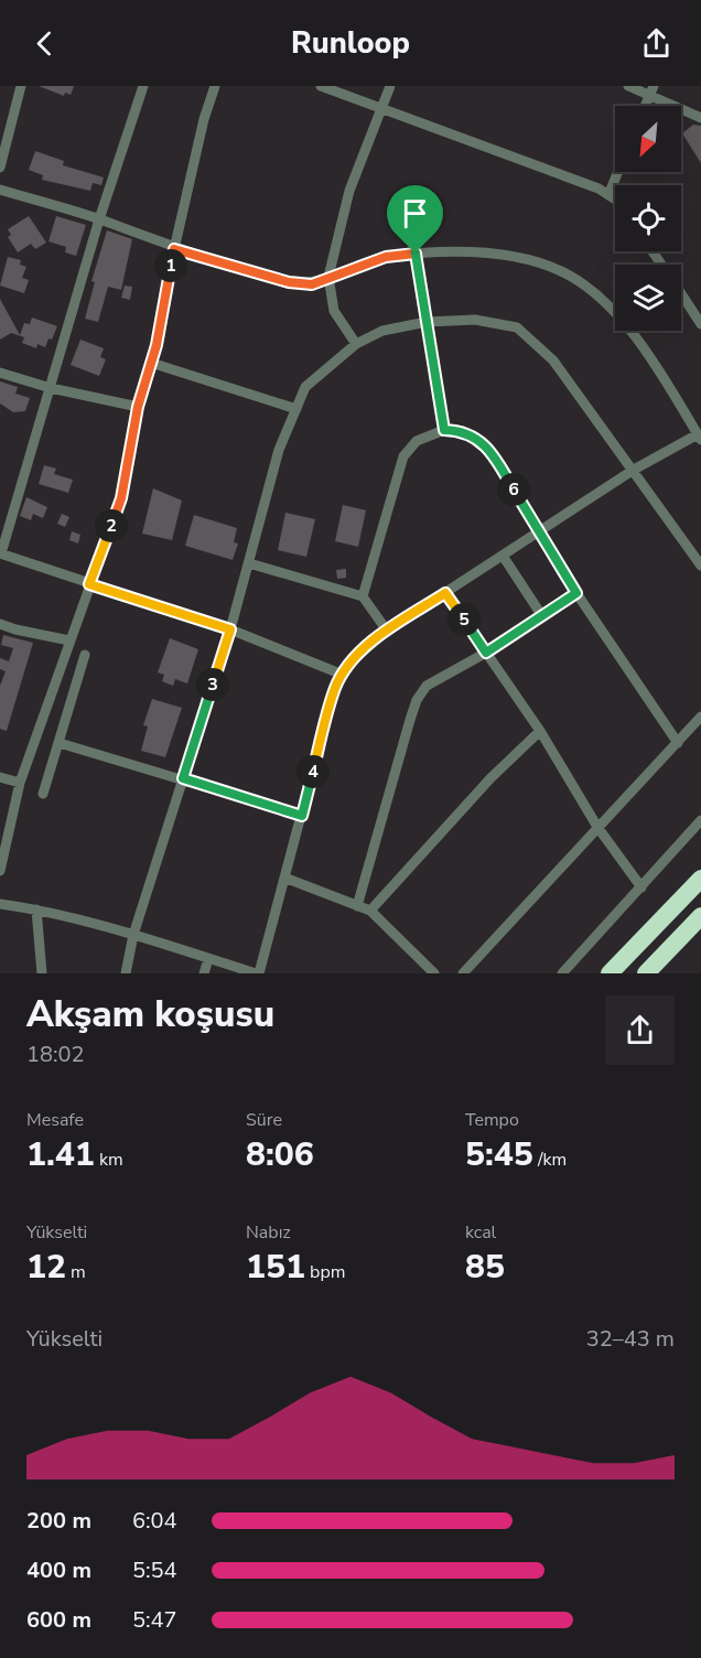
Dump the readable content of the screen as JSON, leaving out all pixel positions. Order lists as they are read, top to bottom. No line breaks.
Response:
{"north":"bottom left","page":{"header":"Runloop","pins":["1","6","2","5","3","4"],"heading":["Akşam koşusu","18:02"],"stats":[["Mesafe","1.41 km"],["Süre","8:06"],["Tempo","5:45 /km"],["Yükselti","12 m"],["Nabız","151 bpm"],["kcal","85"]],"chart":["Yükselti","32–43 m"],"list":[{"name":"200 m","note":"6:04"},{"name":"400 m","note":"5:54"},{"name":"600 m","note":"5:47"}]}}
